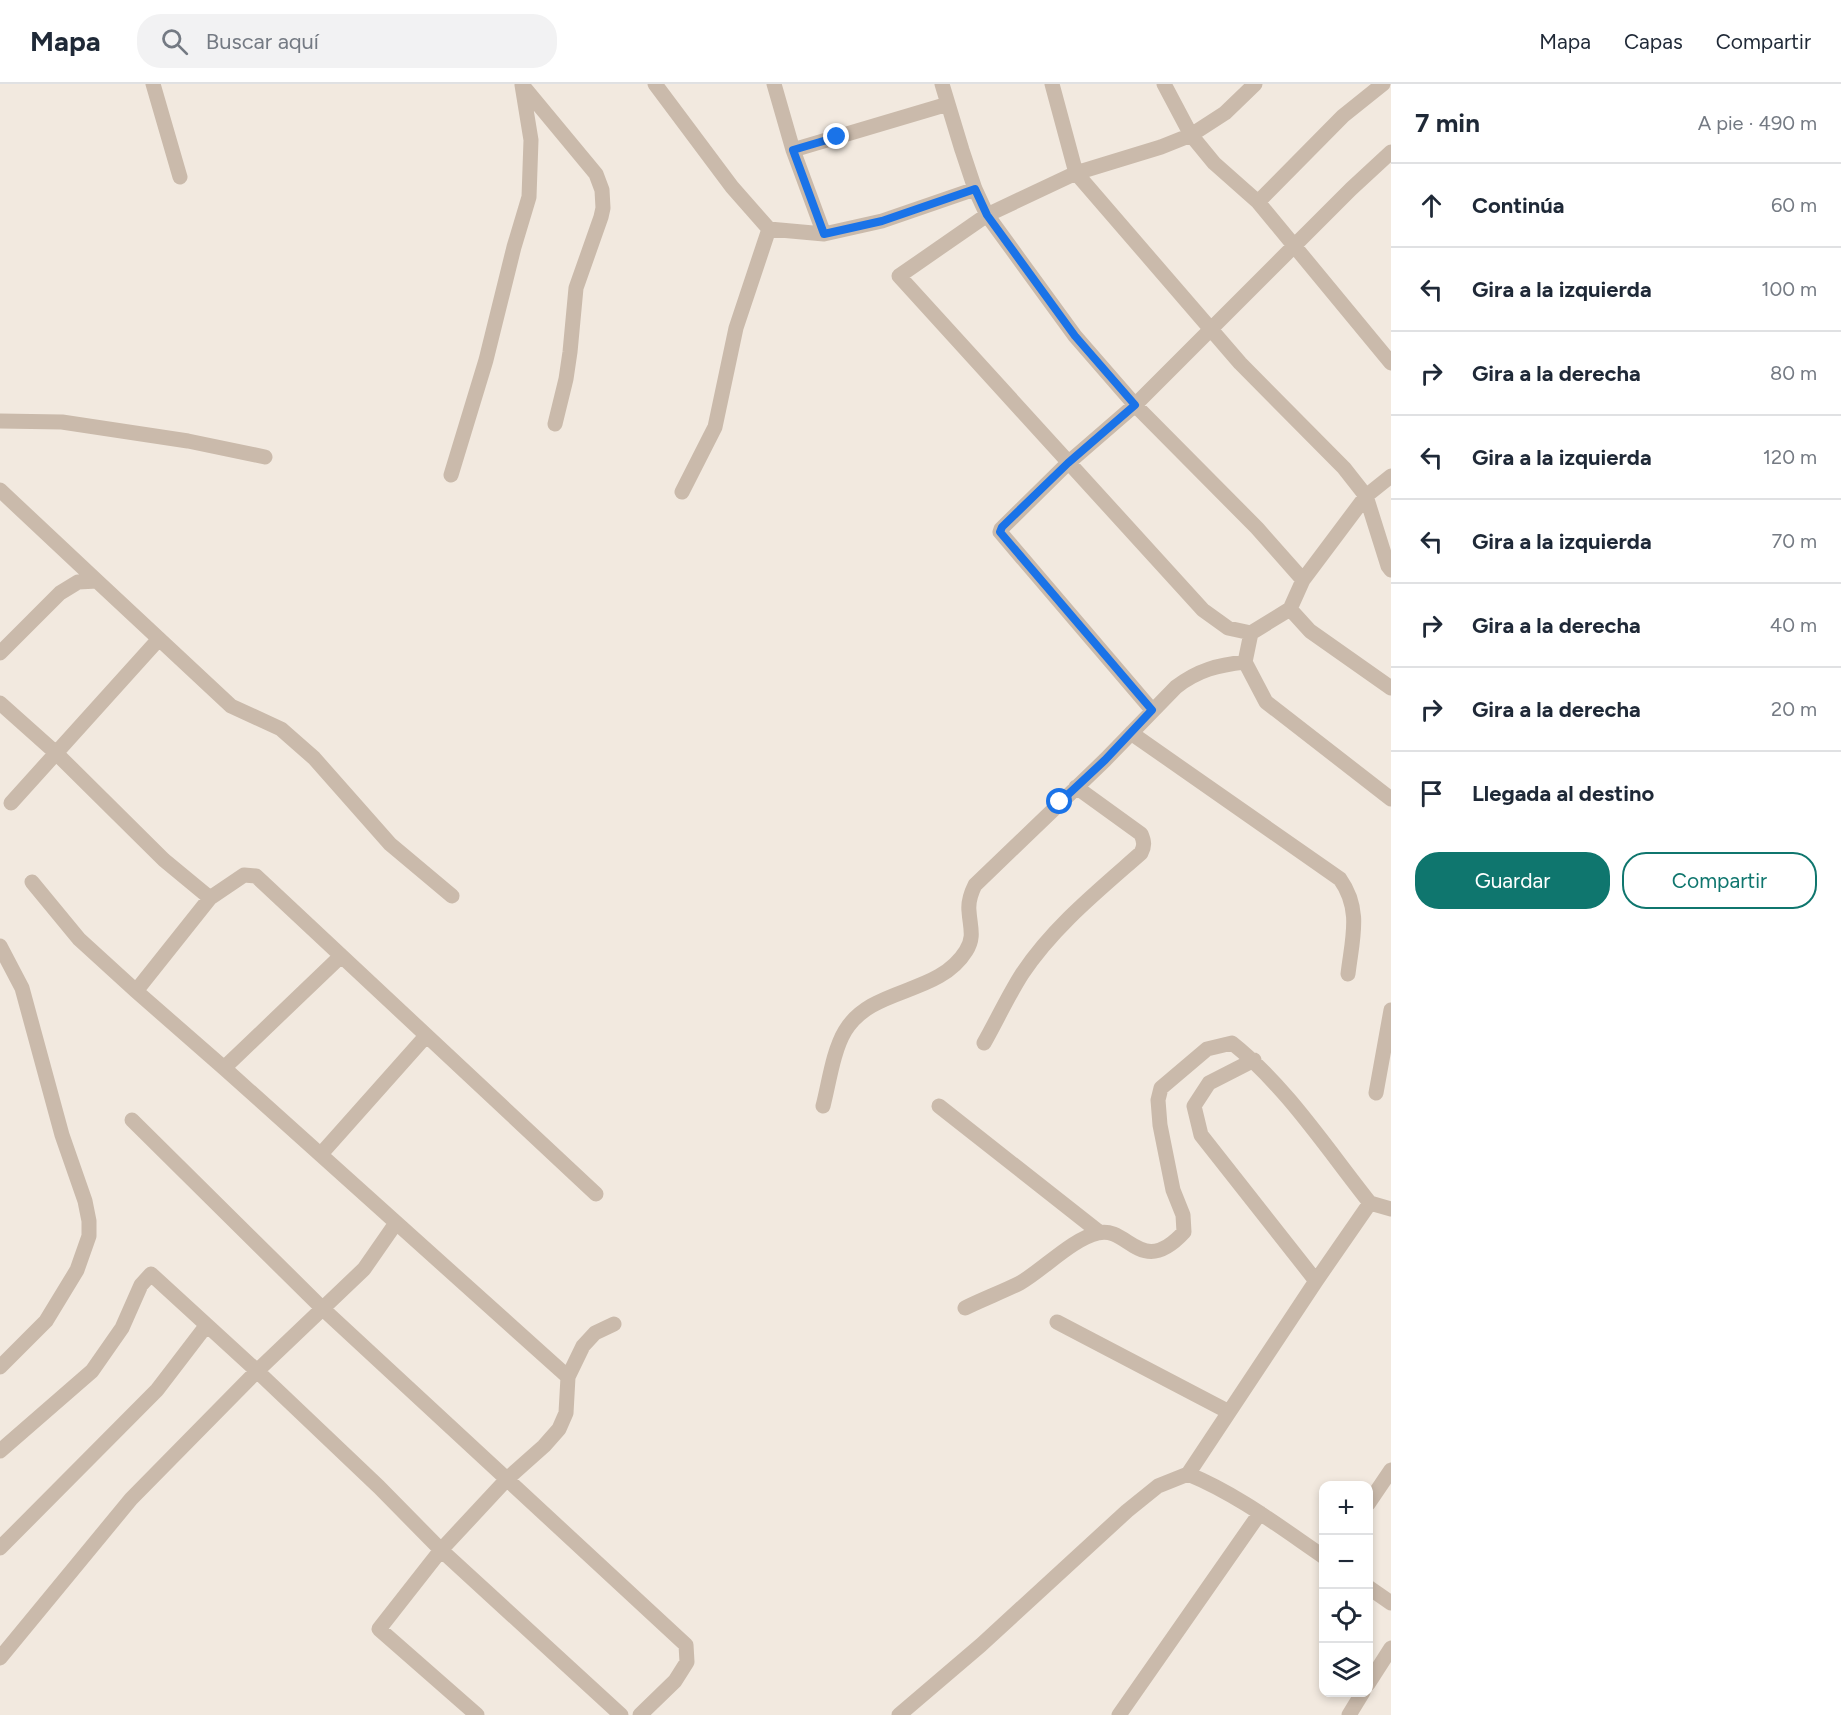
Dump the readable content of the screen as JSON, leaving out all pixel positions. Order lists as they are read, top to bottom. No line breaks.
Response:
{"page":{"header":"Mapa","search":"Buscar aquí","nav":["Mapa","Capas","Compartir"],"heading":["7 min","A pie · 490 m"],"list":[["Continúa","60 m"],["Gira a la izquierda","100 m"],["Gira a la derecha","80 m"],["Gira a la izquierda","120 m"],["Gira a la izquierda","70 m"],["Gira a la derecha","40 m"],["Gira a la derecha","20 m"],"Llegada al destino"],"buttons":["Guardar","Compartir"],"map_buttons":["+","−"]}}
